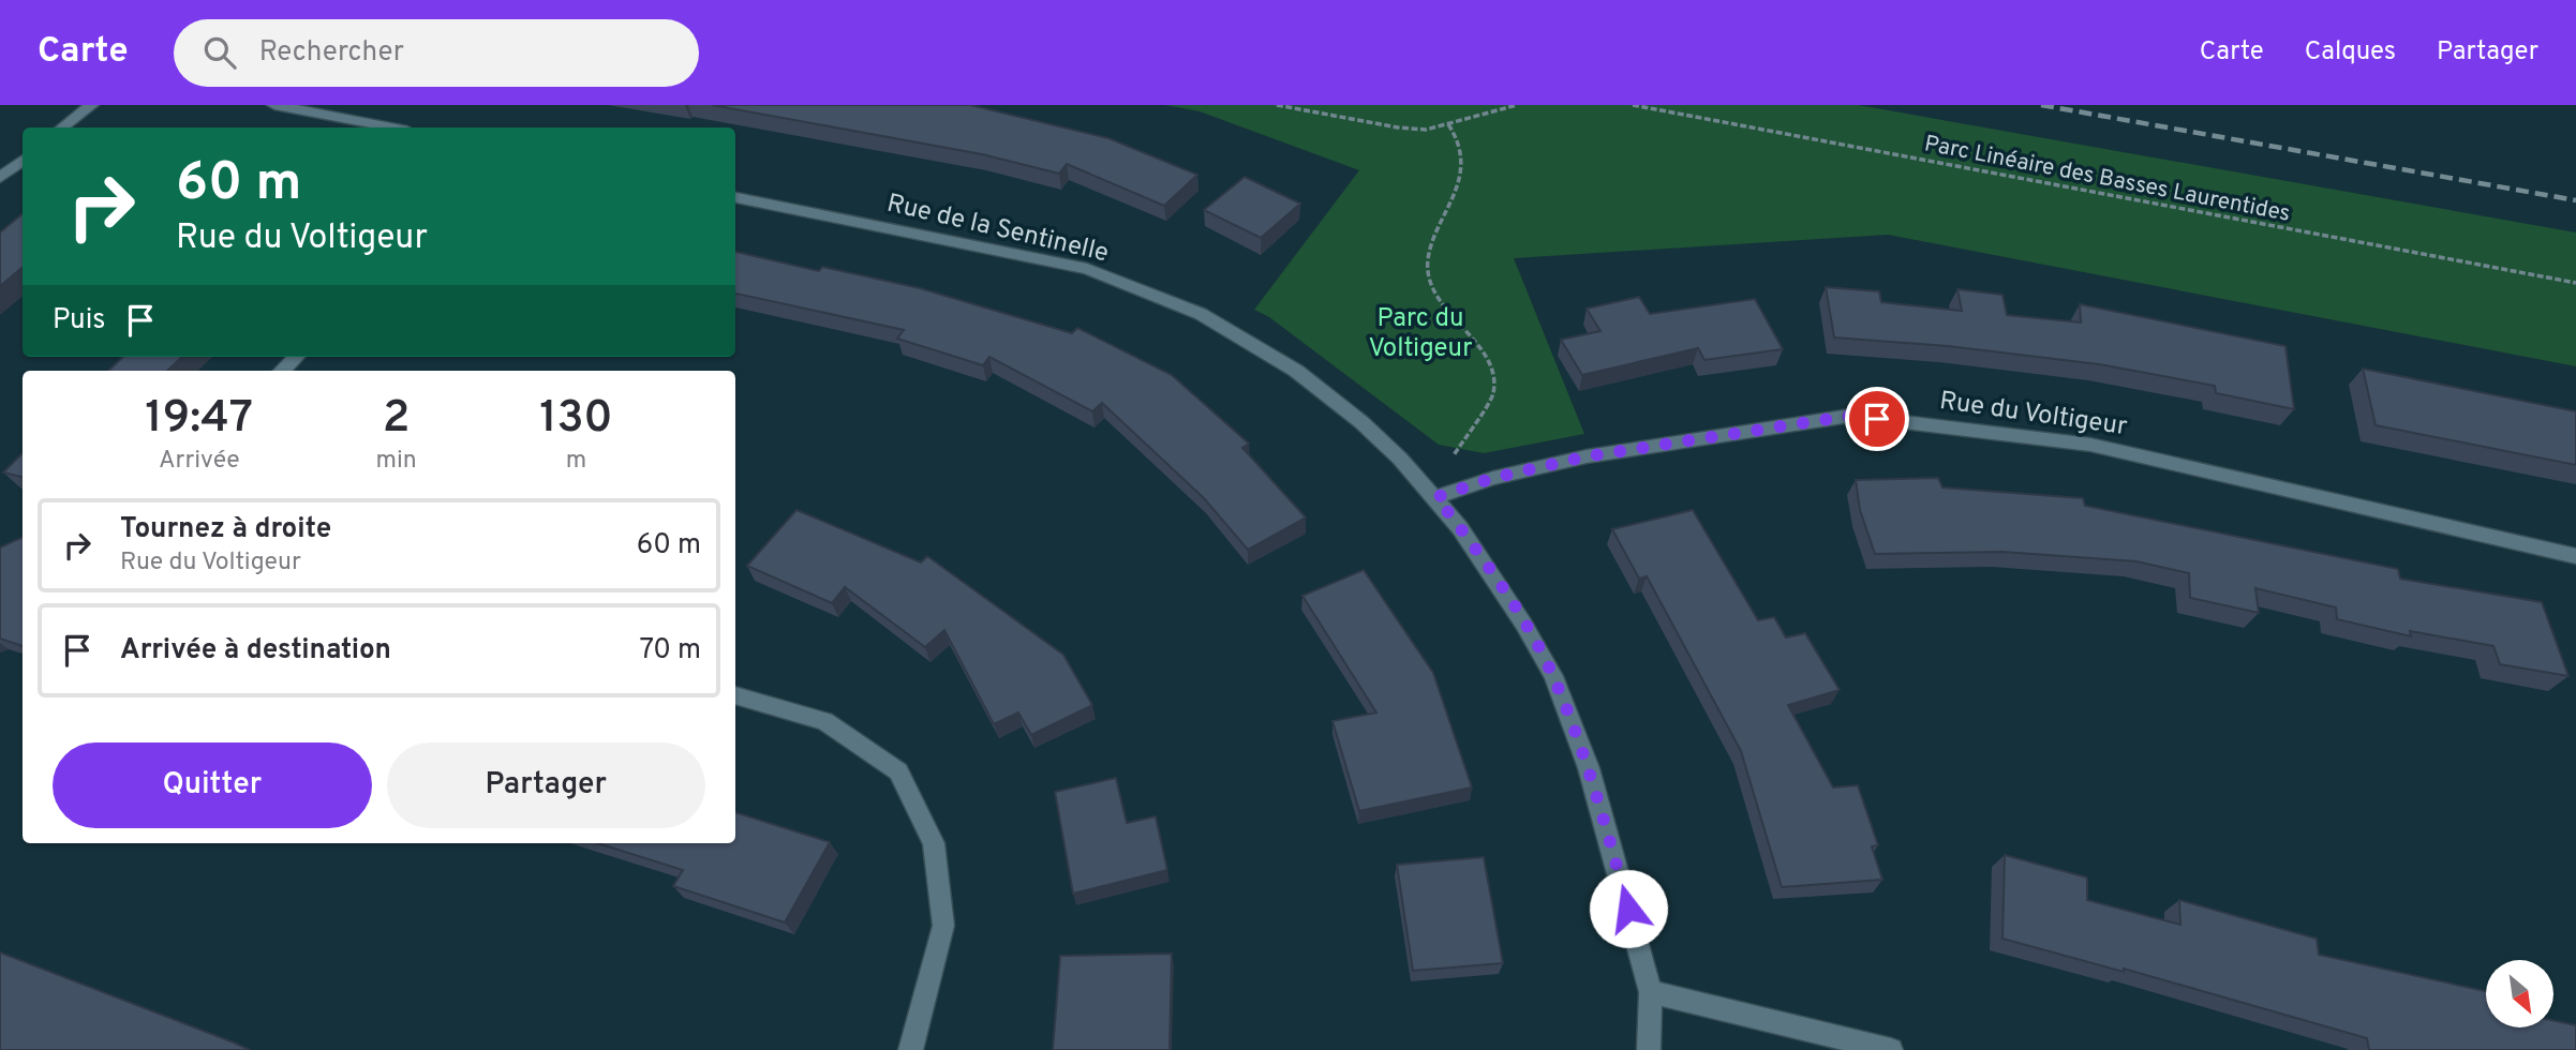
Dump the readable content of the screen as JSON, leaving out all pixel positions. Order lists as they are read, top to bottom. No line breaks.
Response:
{"streets":{"street":["Rue de la Sentinelle","Rue du Voltigeur"],"path":["Parc Linéaire des Basses Laurentides"]},"crossings":[["Rue de la Sentinelle","Rue du Voltigeur"]],"parks":["Parc du Voltigeur"],"north":"bottom right","page":{"header":"Carte","search":"Rechercher","nav":["Carte","Calques","Partager"],"turn":["60 m","Rue du Voltigeur"],"then":"Puis","eta":["19:47","Arrivée","2","min","130","m"],"list":[{"name":"Tournez à droite","note":"Rue du Voltigeur","value":"60 m"},{"name":"Arrivée à destination","value":"70 m"}],"buttons":["Quitter","Partager"]}}
